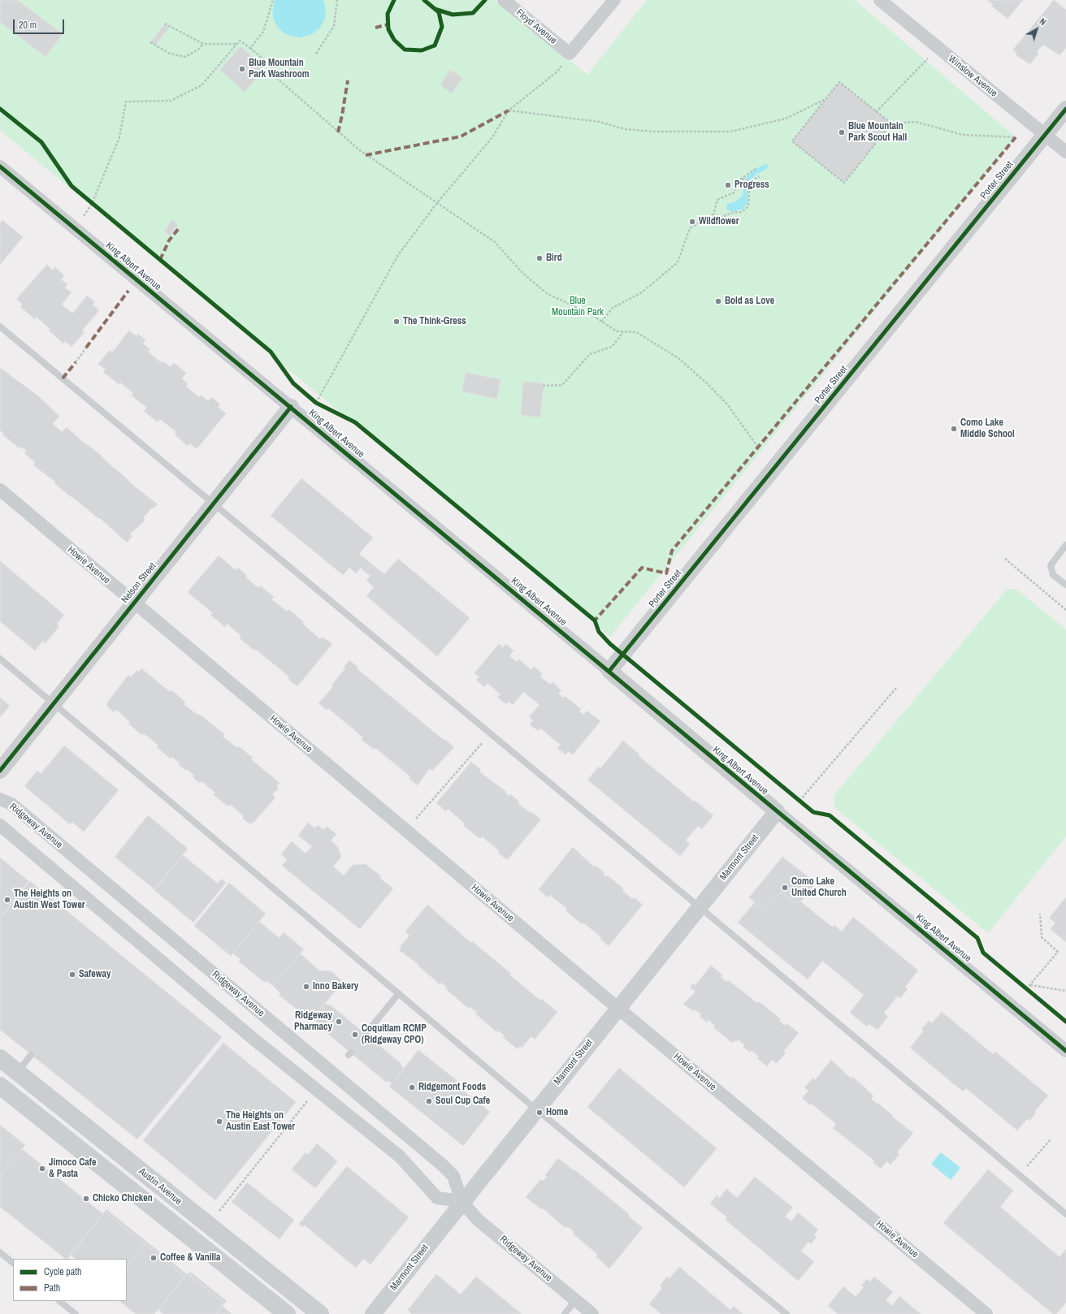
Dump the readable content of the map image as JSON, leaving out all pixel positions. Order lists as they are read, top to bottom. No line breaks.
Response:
{"streets":{"main road":["Austin Avenue"],"street":["Floyd Avenue","Winslow Avenue","Porter Street","King Albert Avenue","Howie Avenue","Nelson Street","Ridgeway Avenue","Marmont Street"]},"crossings":[["Winslow Avenue","Porter Street"],["Porter Street","King Albert Avenue"],["King Albert Avenue","Nelson Street"],["King Albert Avenue","Marmont Street"],["Howie Avenue","Nelson Street"],["Howie Avenue","Marmont Street"],["Ridgeway Avenue","Marmont Street"]],"parks":["Blue Mountain Park"],"places":["Blue Mountain Park Washroom","Blue Mountain Park Scout Hall","Progress","Wildflower","Bird","Bold as Love","The Think-Gress","Como Lake Middle School","Como Lake United Church","The Heights on Austin West Tower","Safeway","Inno Bakery","Ridgeway Pharmacy","Coquitlam RCMP (Ridgeway CPO)","Ridgemont Foods","Soul Cup Cafe","Home","The Heights on Austin East Tower","Jimoco Cafe & Pasta","Chicko Chicken","Coffee & Vanilla"],"legend":["Cycle path","Path"],"scale_bar":"20 m","north":"top right"}
